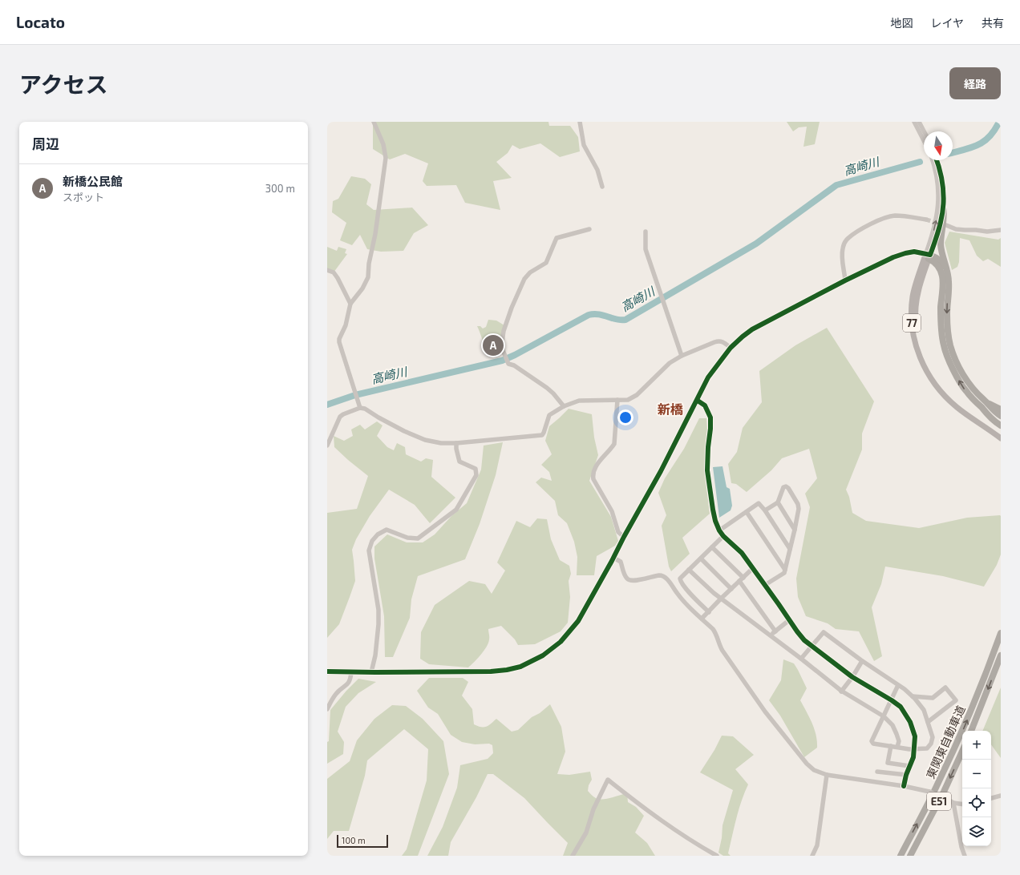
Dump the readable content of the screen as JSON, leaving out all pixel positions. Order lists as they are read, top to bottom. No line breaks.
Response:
{"streets":{"highway":["東関東自動車道","E51"],"main road":["77"]},"districts":["新橋"],"water":["高崎川"],"scale_bar":"100 m","north":"bottom","page":{"header":"Locato","nav":["地図","レイヤ","共有"],"title":"アクセス","buttons":"経路","heading":"周辺","list":[{"mark":"A","name":"新橋公民館","note":"スポット","value":"300 m"}],"pins":"A","map_buttons":["+","−"],"scale":"100 m"}}
